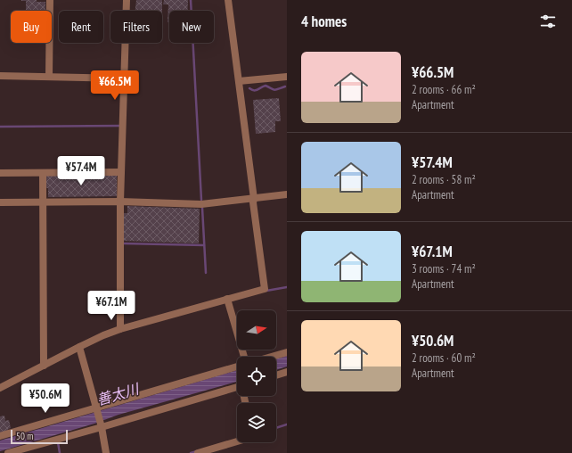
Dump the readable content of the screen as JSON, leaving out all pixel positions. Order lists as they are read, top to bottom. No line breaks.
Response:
{"water":["善太川"],"scale_bar":"50 m","north":"right","page":{"heading":"4 homes","chip":["Buy","Rent","Filters","New"],"list":[{"name":"¥66.5M","note":"2 rooms · 66 m² · Apartment"},{"name":"¥57.4M","note":"2 rooms · 58 m² · Apartment"},{"name":"¥67.1M","note":"3 rooms · 74 m² · Apartment"},{"name":"¥50.6M","note":"2 rooms · 60 m² · Apartment"}],"price":["¥66.5M","¥57.4M","¥67.1M","¥50.6M"],"scale":"50 m"}}
